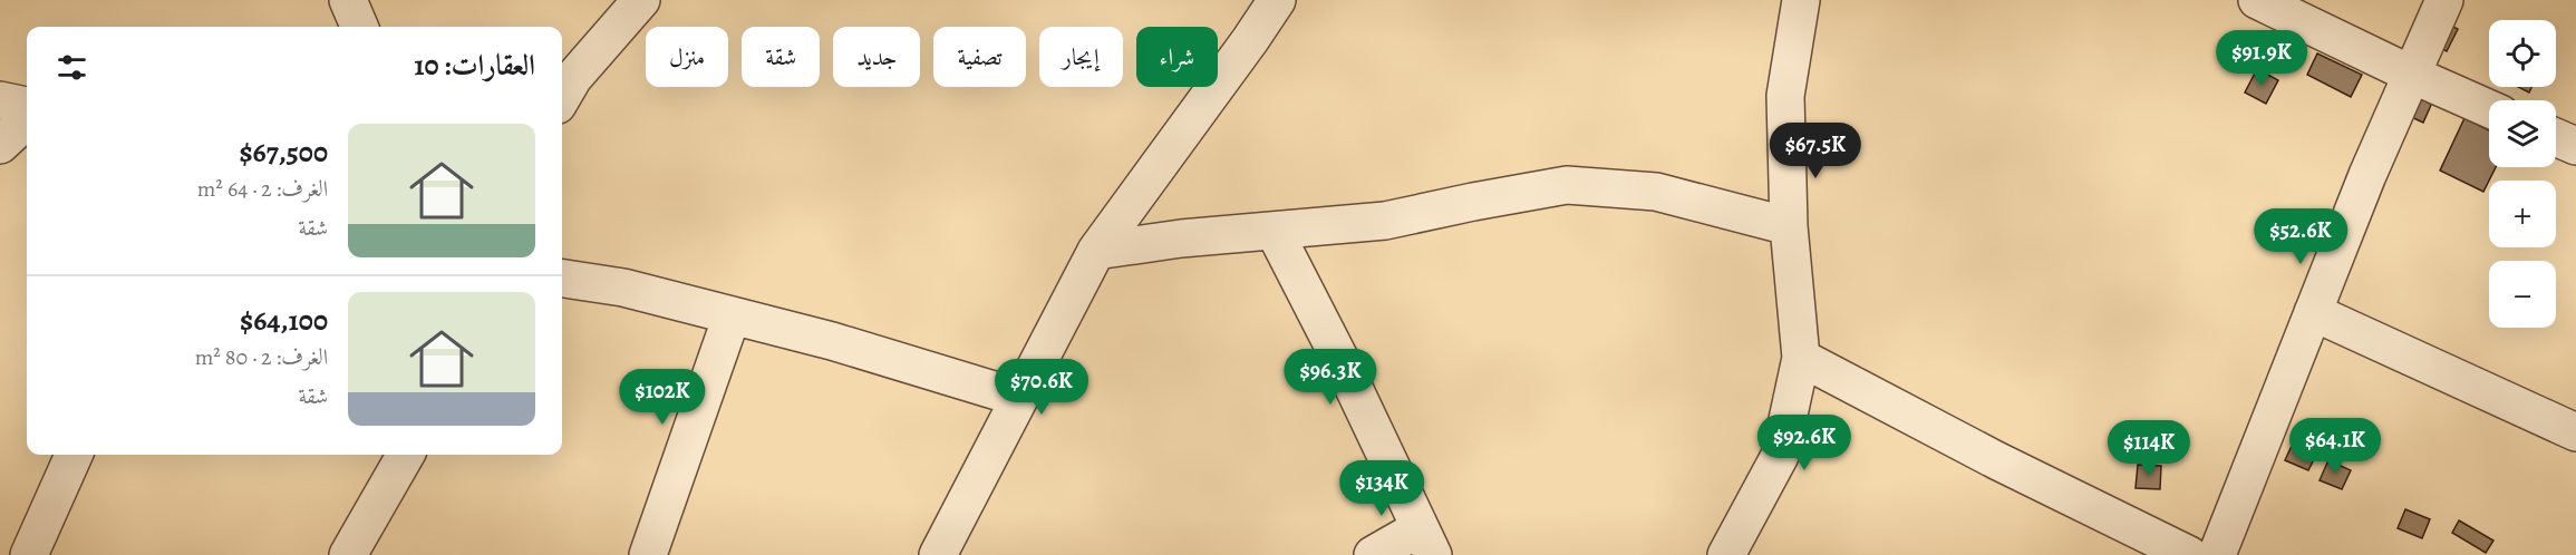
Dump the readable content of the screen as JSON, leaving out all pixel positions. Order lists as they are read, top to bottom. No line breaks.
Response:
{"page":{"map_buttons":["+","−"],"chip":["شراء","إيجار","تصفية","جديد","شقة","منزل"],"heading":"العقارات: 10","price":["$91.9K","$67.5K","$52.6K","$96.3K","$70.6K","$102K","$92.6K","$64.1K","$114K","$134K"],"list":[{"name":"$67,500","note":"الغرف: 2 · 64 m² · شقة"},{"name":"$64,100","note":"الغرف: 2 · 80 m² · شقة"}]}}
